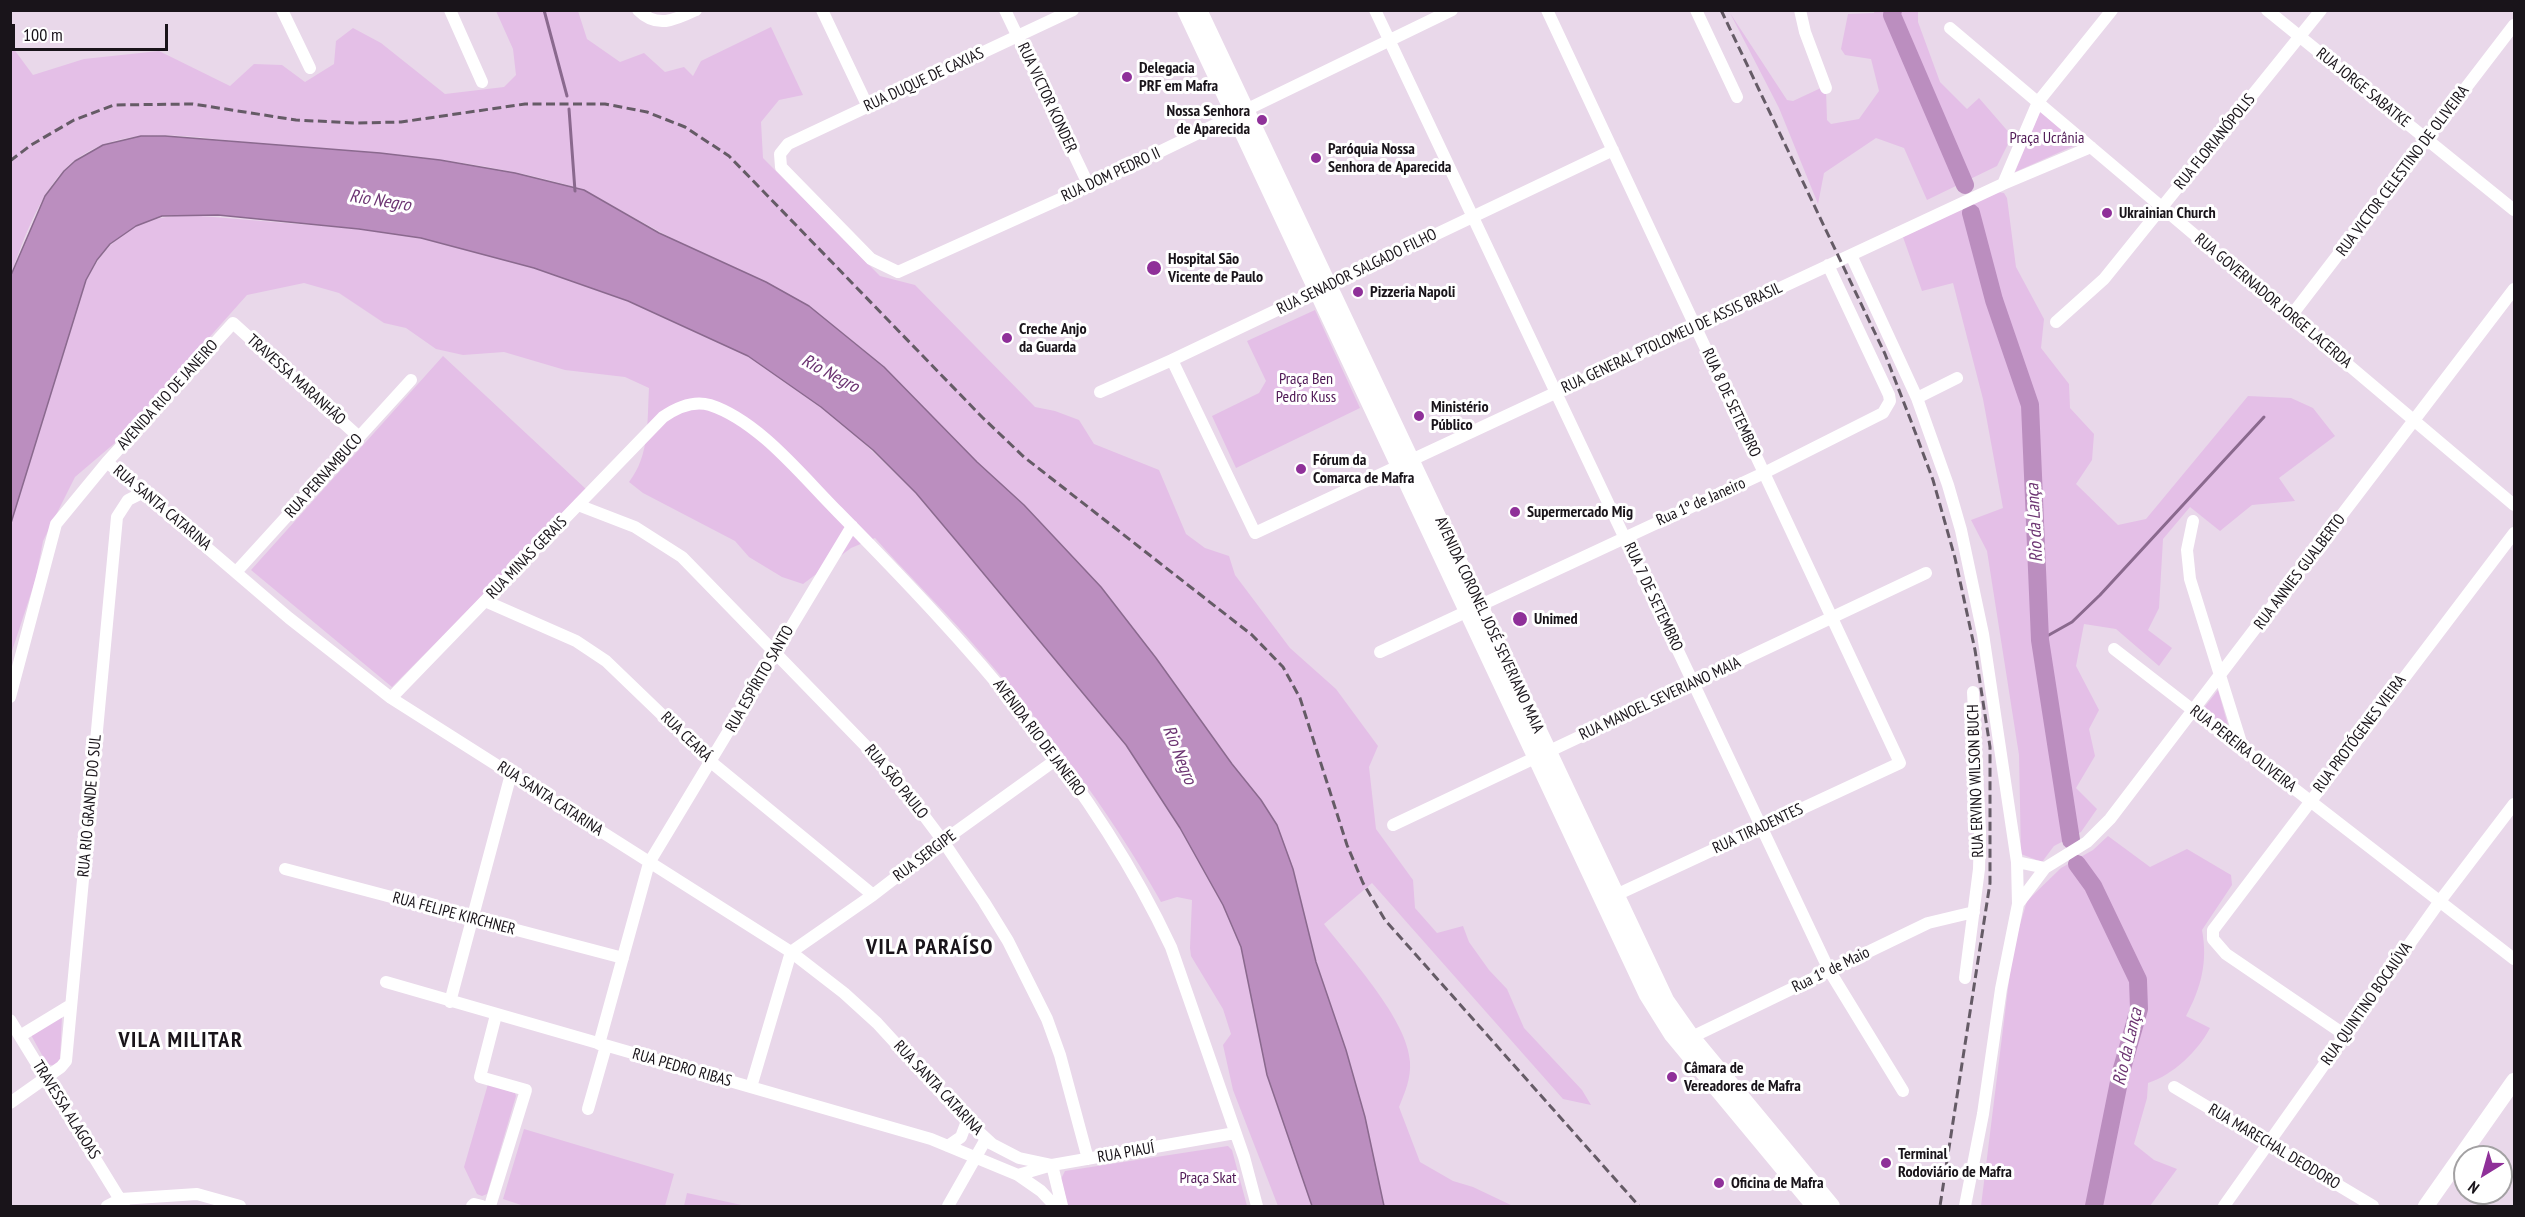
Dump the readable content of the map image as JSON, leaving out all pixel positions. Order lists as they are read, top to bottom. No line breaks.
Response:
{"streets":{"main road":["AVENIDA CORONEL JOSÉ SEVERIANO MAIA"],"street":["RUA DUQUE DE CAXIAS","RUA JORGE SABATKE","RUA VICTOR KONDER","RUA FLORIANÓPOLIS","RUA VICTOR CELESTINO DE OLIVEIRA","RUA DOM PEDRO II","RUA SENADOR SALGADO FILHO","RUA GOVERNADOR JORGE LACERDA","RUA GENERAL PTOLOMEU DE ASSIS BRASIL","TRAVESSA MARANHÃO","AVENIDA RIO DE JANEIRO","RUA 8 DE SETEMBRO","RUA PERNAMBUCO","Rua 1º de Janeiro","RUA SANTA CATARINA","RUA MINAS GERAIS","RUA ANNIES GUALBERTO","RUA 7 DE SETEMBRO","RUA ESPÍRITO SANTO","RUA MANOEL SEVERIANO MAIA","RUA PROTÓGENES VIEIRA","RUA CEARÁ","RUA PEREIRA OLIVEIRA","RUA ERVINO WILSON BUCH","RUA SÃO PAULO","RUA RIO GRANDE DO SUL","RUA TIRADENTES","RUA SERGIPE","RUA FELIPE KIRCHNER","Rua 1º de Maio","RUA QUINTINO BOCAIÚVA","RUA PEDRO RIBAS","TRAVESSA ALAGOAS","RUA MARECHAL DEODORO","RUA PIAUÍ"]},"crossings":[["RUA DUQUE DE CAXIAS","RUA VICTOR KONDER"],["RUA DUQUE DE CAXIAS","RUA DOM PEDRO II"],["RUA JORGE SABATKE","RUA FLORIANÓPOLIS"],["RUA JORGE SABATKE","RUA VICTOR CELESTINO DE OLIVEIRA"],["RUA VICTOR KONDER","RUA DOM PEDRO II"],["RUA FLORIANÓPOLIS","RUA GOVERNADOR JORGE LACERDA"],["RUA VICTOR CELESTINO DE OLIVEIRA","RUA GOVERNADOR JORGE LACERDA"],["RUA DOM PEDRO II","RUA 7 DE SETEMBRO"],["RUA DOM PEDRO II","AVENIDA CORONEL JOSÉ SEVERIANO MAIA"],["RUA SENADOR SALGADO FILHO","RUA GENERAL PTOLOMEU DE ASSIS BRASIL"],["RUA SENADOR SALGADO FILHO","RUA 8 DE SETEMBRO"],["RUA SENADOR SALGADO FILHO","RUA 7 DE SETEMBRO"],["RUA SENADOR SALGADO FILHO","AVENIDA CORONEL JOSÉ SEVERIANO MAIA"],["RUA GOVERNADOR JORGE LACERDA","RUA GENERAL PTOLOMEU DE ASSIS BRASIL"],["RUA GOVERNADOR JORGE LACERDA","RUA ANNIES GUALBERTO"],["RUA GENERAL PTOLOMEU DE ASSIS BRASIL","RUA 8 DE SETEMBRO"],["RUA GENERAL PTOLOMEU DE ASSIS BRASIL","Rua 1º de Janeiro"],["RUA GENERAL PTOLOMEU DE ASSIS BRASIL","RUA 7 DE SETEMBRO"],["RUA GENERAL PTOLOMEU DE ASSIS BRASIL","AVENIDA CORONEL JOSÉ SEVERIANO MAIA"],["TRAVESSA MARANHÃO","AVENIDA RIO DE JANEIRO"],["TRAVESSA MARANHÃO","RUA PERNAMBUCO"],["AVENIDA RIO DE JANEIRO","RUA SANTA CATARINA"],["AVENIDA RIO DE JANEIRO","RUA MINAS GERAIS"],["AVENIDA RIO DE JANEIRO","RUA ESPÍRITO SANTO"],["AVENIDA RIO DE JANEIRO","RUA SERGIPE"],["AVENIDA RIO DE JANEIRO","RUA PIAUÍ"],["RUA 8 DE SETEMBRO","Rua 1º de Janeiro"],["RUA 8 DE SETEMBRO","RUA MANOEL SEVERIANO MAIA"],["RUA 8 DE SETEMBRO","RUA TIRADENTES"],["RUA PERNAMBUCO","RUA SANTA CATARINA"],["Rua 1º de Janeiro","RUA 7 DE SETEMBRO"],["Rua 1º de Janeiro","AVENIDA CORONEL JOSÉ SEVERIANO MAIA"],["RUA SANTA CATARINA","RUA MINAS GERAIS"],["RUA SANTA CATARINA","RUA ESPÍRITO SANTO"],["RUA SANTA CATARINA","RUA RIO GRANDE DO SUL"],["RUA SANTA CATARINA","RUA SERGIPE"],["RUA SANTA CATARINA","RUA PEDRO RIBAS"],["RUA SANTA CATARINA","RUA PIAUÍ"],["RUA MINAS GERAIS","RUA CEARÁ"],["RUA MINAS GERAIS","RUA SÃO PAULO"],["RUA ANNIES GUALBERTO","RUA PEREIRA OLIVEIRA"],["RUA 7 DE SETEMBRO","RUA MANOEL SEVERIANO MAIA"],["RUA 7 DE SETEMBRO","RUA TIRADENTES"],["RUA 7 DE SETEMBRO","Rua 1º de Maio"],["AVENIDA CORONEL JOSÉ SEVERIANO MAIA","RUA MANOEL SEVERIANO MAIA"],["AVENIDA CORONEL JOSÉ SEVERIANO MAIA","RUA TIRADENTES"],["AVENIDA CORONEL JOSÉ SEVERIANO MAIA","Rua 1º de Maio"],["RUA ESPÍRITO SANTO","RUA CEARÁ"],["RUA ESPÍRITO SANTO","RUA SÃO PAULO"],["RUA ESPÍRITO SANTO","RUA FELIPE KIRCHNER"],["RUA ESPÍRITO SANTO","RUA PEDRO RIBAS"],["RUA PROTÓGENES VIEIRA","RUA PEREIRA OLIVEIRA"],["RUA PROTÓGENES VIEIRA","RUA QUINTINO BOCAIÚVA"],["RUA CEARÁ","RUA SERGIPE"],["RUA PEREIRA OLIVEIRA","RUA QUINTINO BOCAIÚVA"],["RUA ERVINO WILSON BUCH","Rua 1º de Maio"],["RUA SÃO PAULO","RUA SERGIPE"],["RUA SÃO PAULO","RUA PIAUÍ"],["RUA RIO GRANDE DO SUL","TRAVESSA ALAGOAS"],["RUA QUINTINO BOCAIÚVA","RUA MARECHAL DEODORO"]],"districts":["VILA PARAÍSO","VILA MILITAR"],"water":["Rio Negro","Rio da Lança"],"parks":["Praça Ucrânia","Praça Ben Pedro Kuss","Praça Skat"],"places":["Delegacia PRF em Mafra","Nossa Senhora de Aparecida","Paróquia Nossa Senhora de Aparecida","Ukrainian Church","Hospital São Vicente de Paulo","Pizzeria Napoli","Creche Anjo da Guarda","Ministério Público","Fórum da Comarca de Mafra","Supermercado Mig","Unimed","Câmara de Vereadores de Mafra","Terminal Rodoviário de Mafra","Oficina de Mafra"],"scale_bar":"100 m","north":"bottom left"}
